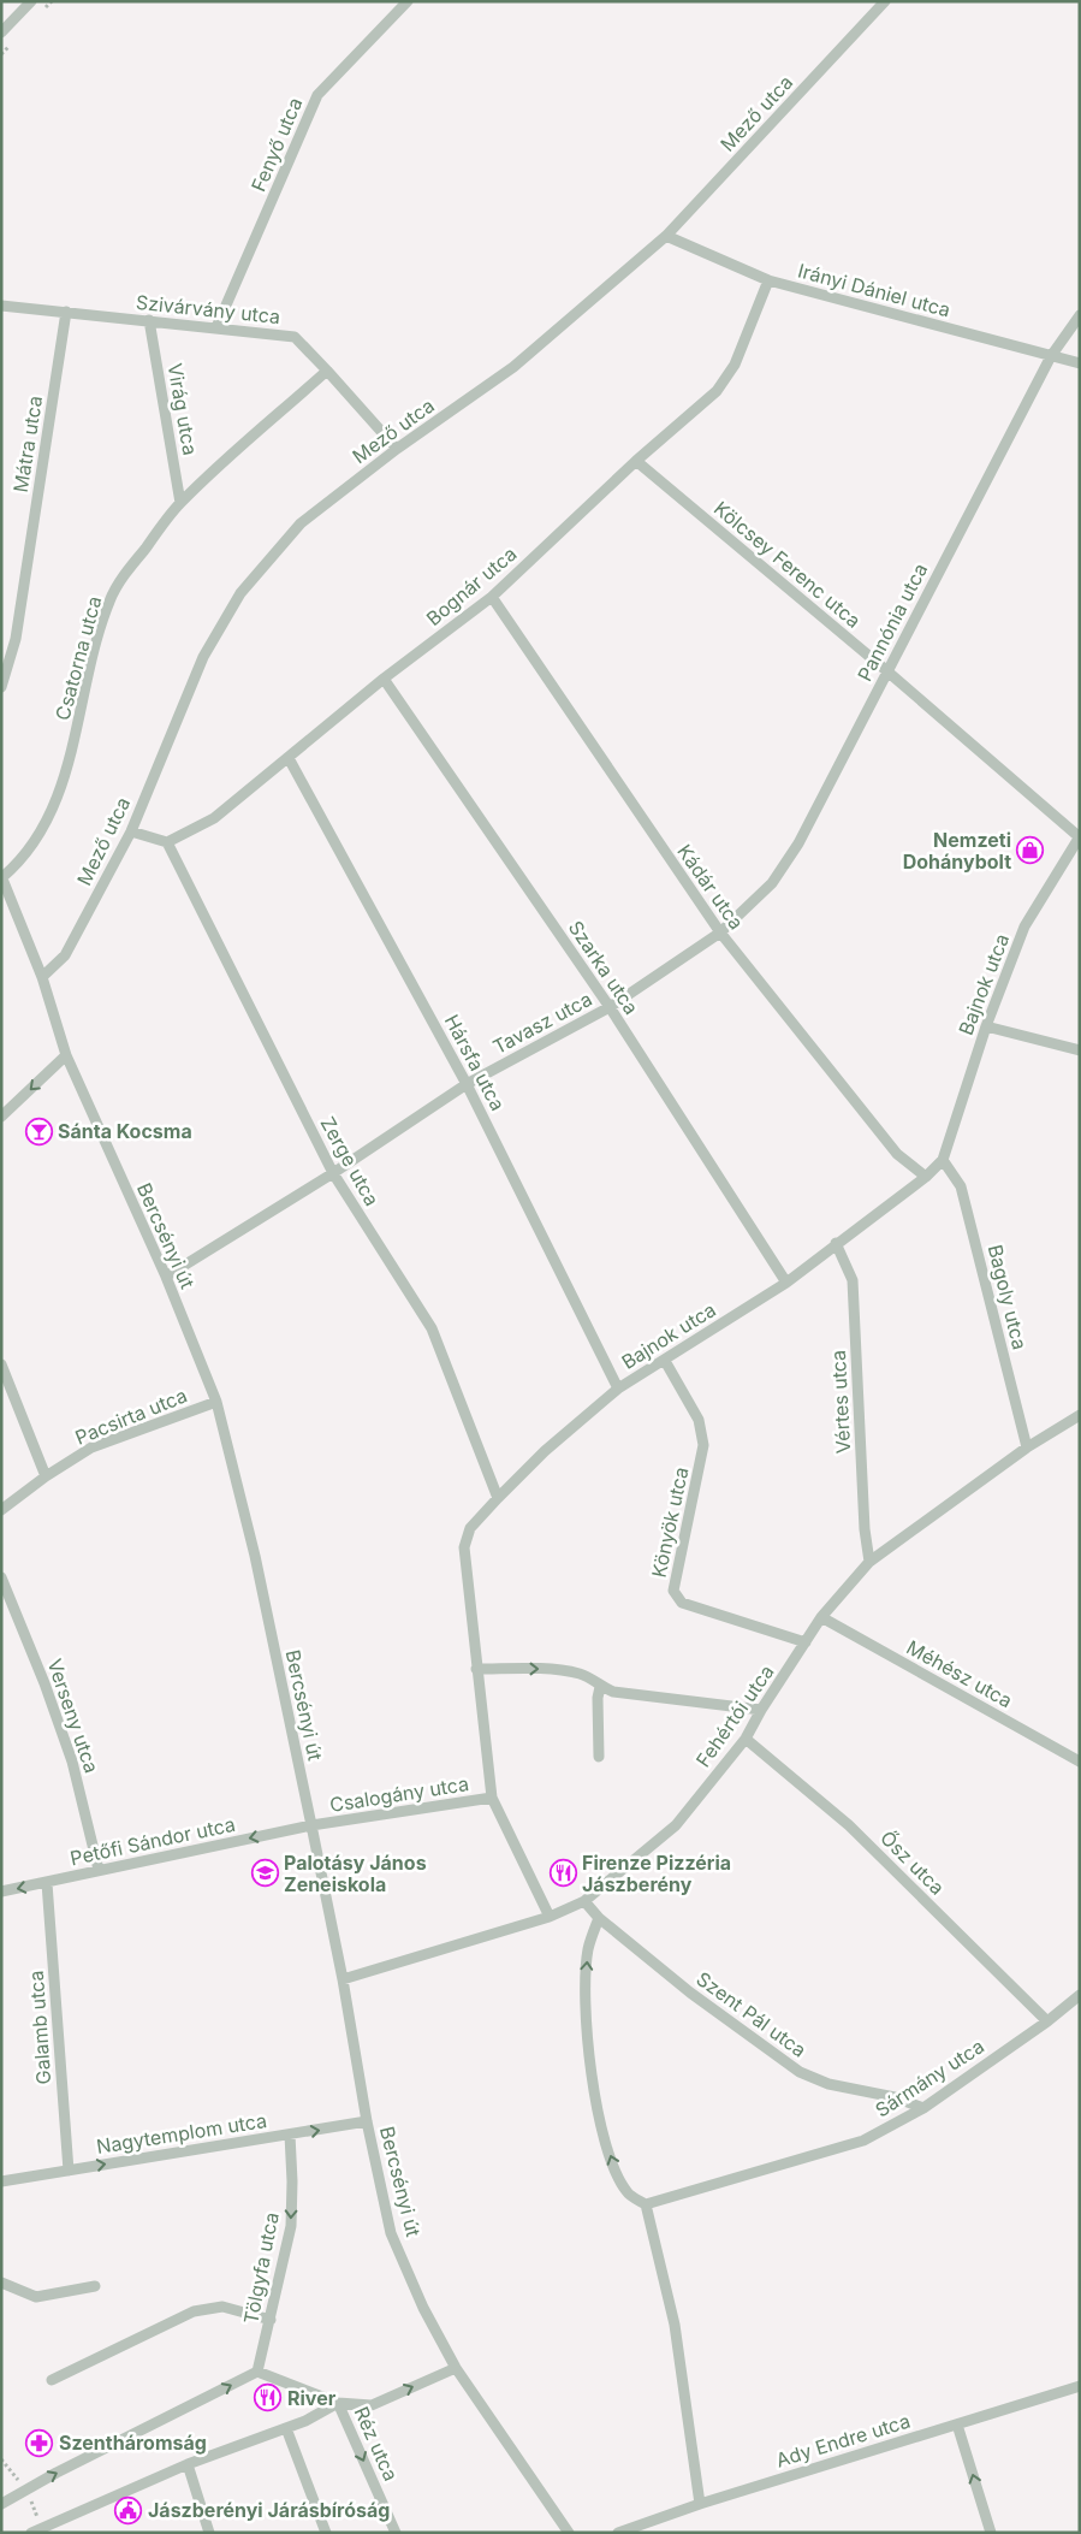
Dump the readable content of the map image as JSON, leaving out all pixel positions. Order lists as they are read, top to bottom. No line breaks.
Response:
{"streets":{"street":["Mező utca","Fenyő utca","Irányi Dániel utca","Szivárvány utca","Virág utca","Mátra utca","Kölcsey Ferenc utca","Bognár utca","Pannónia utca","Csatorna utca","Kádár utca","Szarka utca","Bajnok utca","Tavasz utca","Hársfa utca","Zerge utca","Bercsényi út","Bagoly utca","Vértes utca","Pacsirta utca","Könyök utca","Méhész utca","Verseny utca","Fehértói utca","Csalogány utca","Petőfi Sándor utca","Ősz utca","Szent Pál utca","Galamb utca","Sármány utca","Nagytemplom utca","Tölgyfa utca","Ady Endre utca","Réz utca"]},"crossings":[["Mező utca","Irányi Dániel utca"],["Mező utca","Szivárvány utca"],["Mező utca","Bercsényi út"],["Fenyő utca","Szivárvány utca"],["Irányi Dániel utca","Bognár utca"],["Irányi Dániel utca","Pannónia utca"],["Szivárvány utca","Virág utca"],["Szivárvány utca","Mátra utca"],["Szivárvány utca","Csatorna utca"],["Virág utca","Csatorna utca"],["Kölcsey Ferenc utca","Bognár utca"],["Kölcsey Ferenc utca","Pannónia utca"],["Kölcsey Ferenc utca","Bajnok utca"],["Bognár utca","Kádár utca"],["Bognár utca","Szarka utca"],["Bognár utca","Hársfa utca"],["Bognár utca","Zerge utca"],["Pannónia utca","Kádár utca"],["Pannónia utca","Tavasz utca"],["Csatorna utca","Bercsényi út"],["Kádár utca","Bajnok utca"],["Kádár utca","Tavasz utca"],["Szarka utca","Bajnok utca"],["Szarka utca","Tavasz utca"],["Bajnok utca","Hársfa utca"],["Bajnok utca","Zerge utca"],["Bajnok utca","Bagoly utca"],["Bajnok utca","Vértes utca"],["Bajnok utca","Könyök utca"],["Bajnok utca","Fehértói utca"],["Bajnok utca","Csalogány utca"],["Tavasz utca","Hársfa utca"],["Tavasz utca","Zerge utca"],["Tavasz utca","Bercsényi út"],["Bercsényi út","Pacsirta utca"],["Bercsényi út","Fehértói utca"],["Bercsényi út","Csalogány utca"],["Bercsényi út","Petőfi Sándor utca"],["Bercsényi út","Nagytemplom utca"],["Bagoly utca","Fehértói utca"],["Vértes utca","Fehértói utca"],["Könyök utca","Fehértói utca"],["Méhész utca","Fehértói utca"],["Verseny utca","Petőfi Sándor utca"],["Fehértói utca","Ősz utca"],["Fehértói utca","Szent Pál utca"],["Csalogány utca","Petőfi Sándor utca"],["Petőfi Sándor utca","Galamb utca"],["Ősz utca","Sármány utca"],["Szent Pál utca","Sármány utca"],["Galamb utca","Nagytemplom utca"],["Nagytemplom utca","Tölgyfa utca"]],"one_way":["Petőfi Sándor utca","Nagytemplom utca","Tölgyfa utca"],"places":{"shop":["Nemzeti Dohánybolt"],"bar":["Sánta Kocsma"],"school or university":["Palotásy János Zeneiskola"],"restaurant":["Firenze Pizzéria Jászberény","River"],"pharmacy":["Szentháromság"],"public building":["Jászberényi Járásbíróság"]}}
